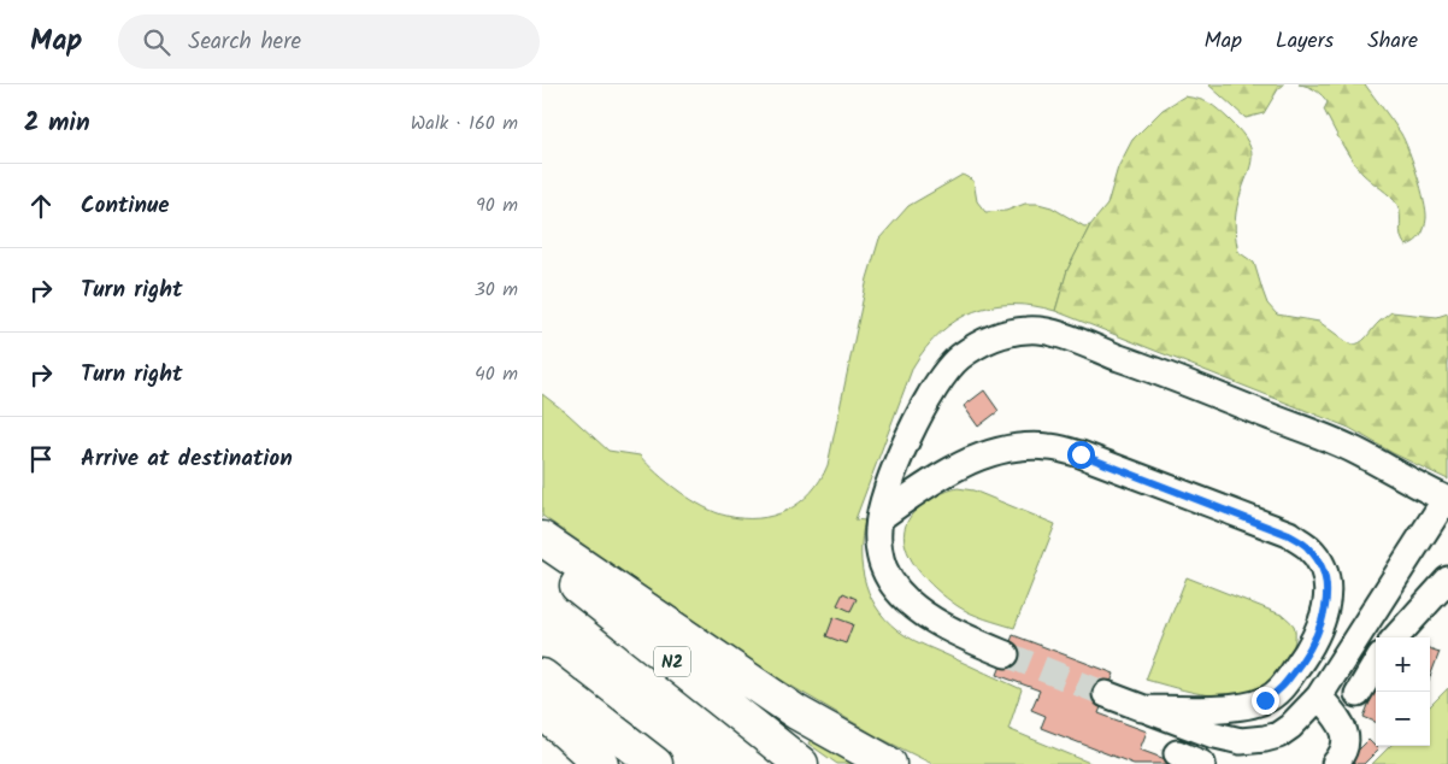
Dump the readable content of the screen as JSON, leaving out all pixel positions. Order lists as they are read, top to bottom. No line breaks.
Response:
{"streets":{"highway":["N2"]},"page":{"header":"Map","search":"Search here","nav":["Map","Layers","Share"],"heading":["2 min","Walk · 160 m"],"list":[["Continue","90 m"],["Turn right","30 m"],["Turn right","40 m"],"Arrive at destination"],"map_buttons":["+","−"]}}
